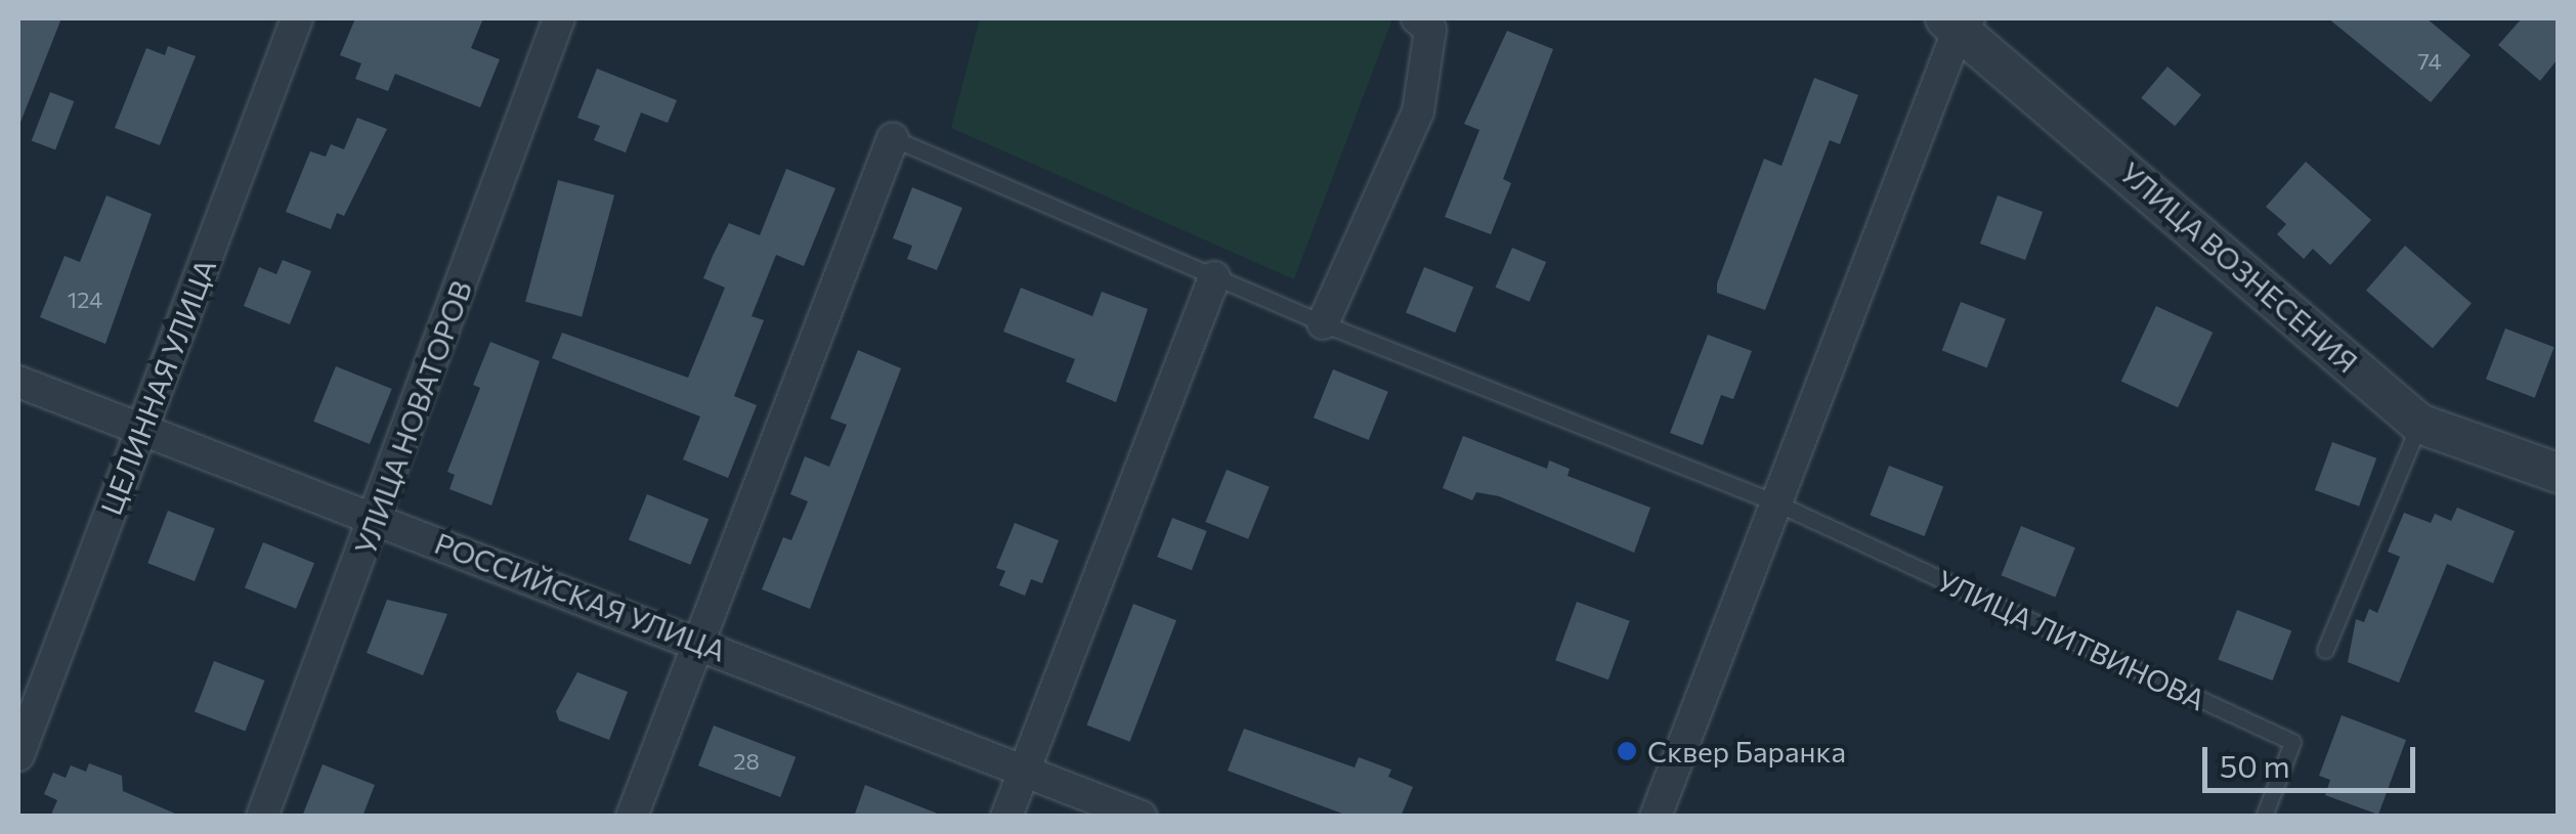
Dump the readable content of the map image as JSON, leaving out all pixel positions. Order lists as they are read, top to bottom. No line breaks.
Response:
{"streets":{"street":["УЛИЦА ВОЗНЕСЕНИЯ","ЦЕЛИННАЯ УЛИЦА","УЛИЦА НОВАТОРОВ","РОССИЙСКАЯ УЛИЦА"],"lane":["УЛИЦА ЛИТВИНОВА"]},"crossings":[["ЦЕЛИННАЯ УЛИЦА","РОССИЙСКАЯ УЛИЦА"],["УЛИЦА НОВАТОРОВ","РОССИЙСКАЯ УЛИЦА"]],"places":["Сквер Баранка"],"house_numbers":["74","124","28"],"scale_bar":"50 m"}
